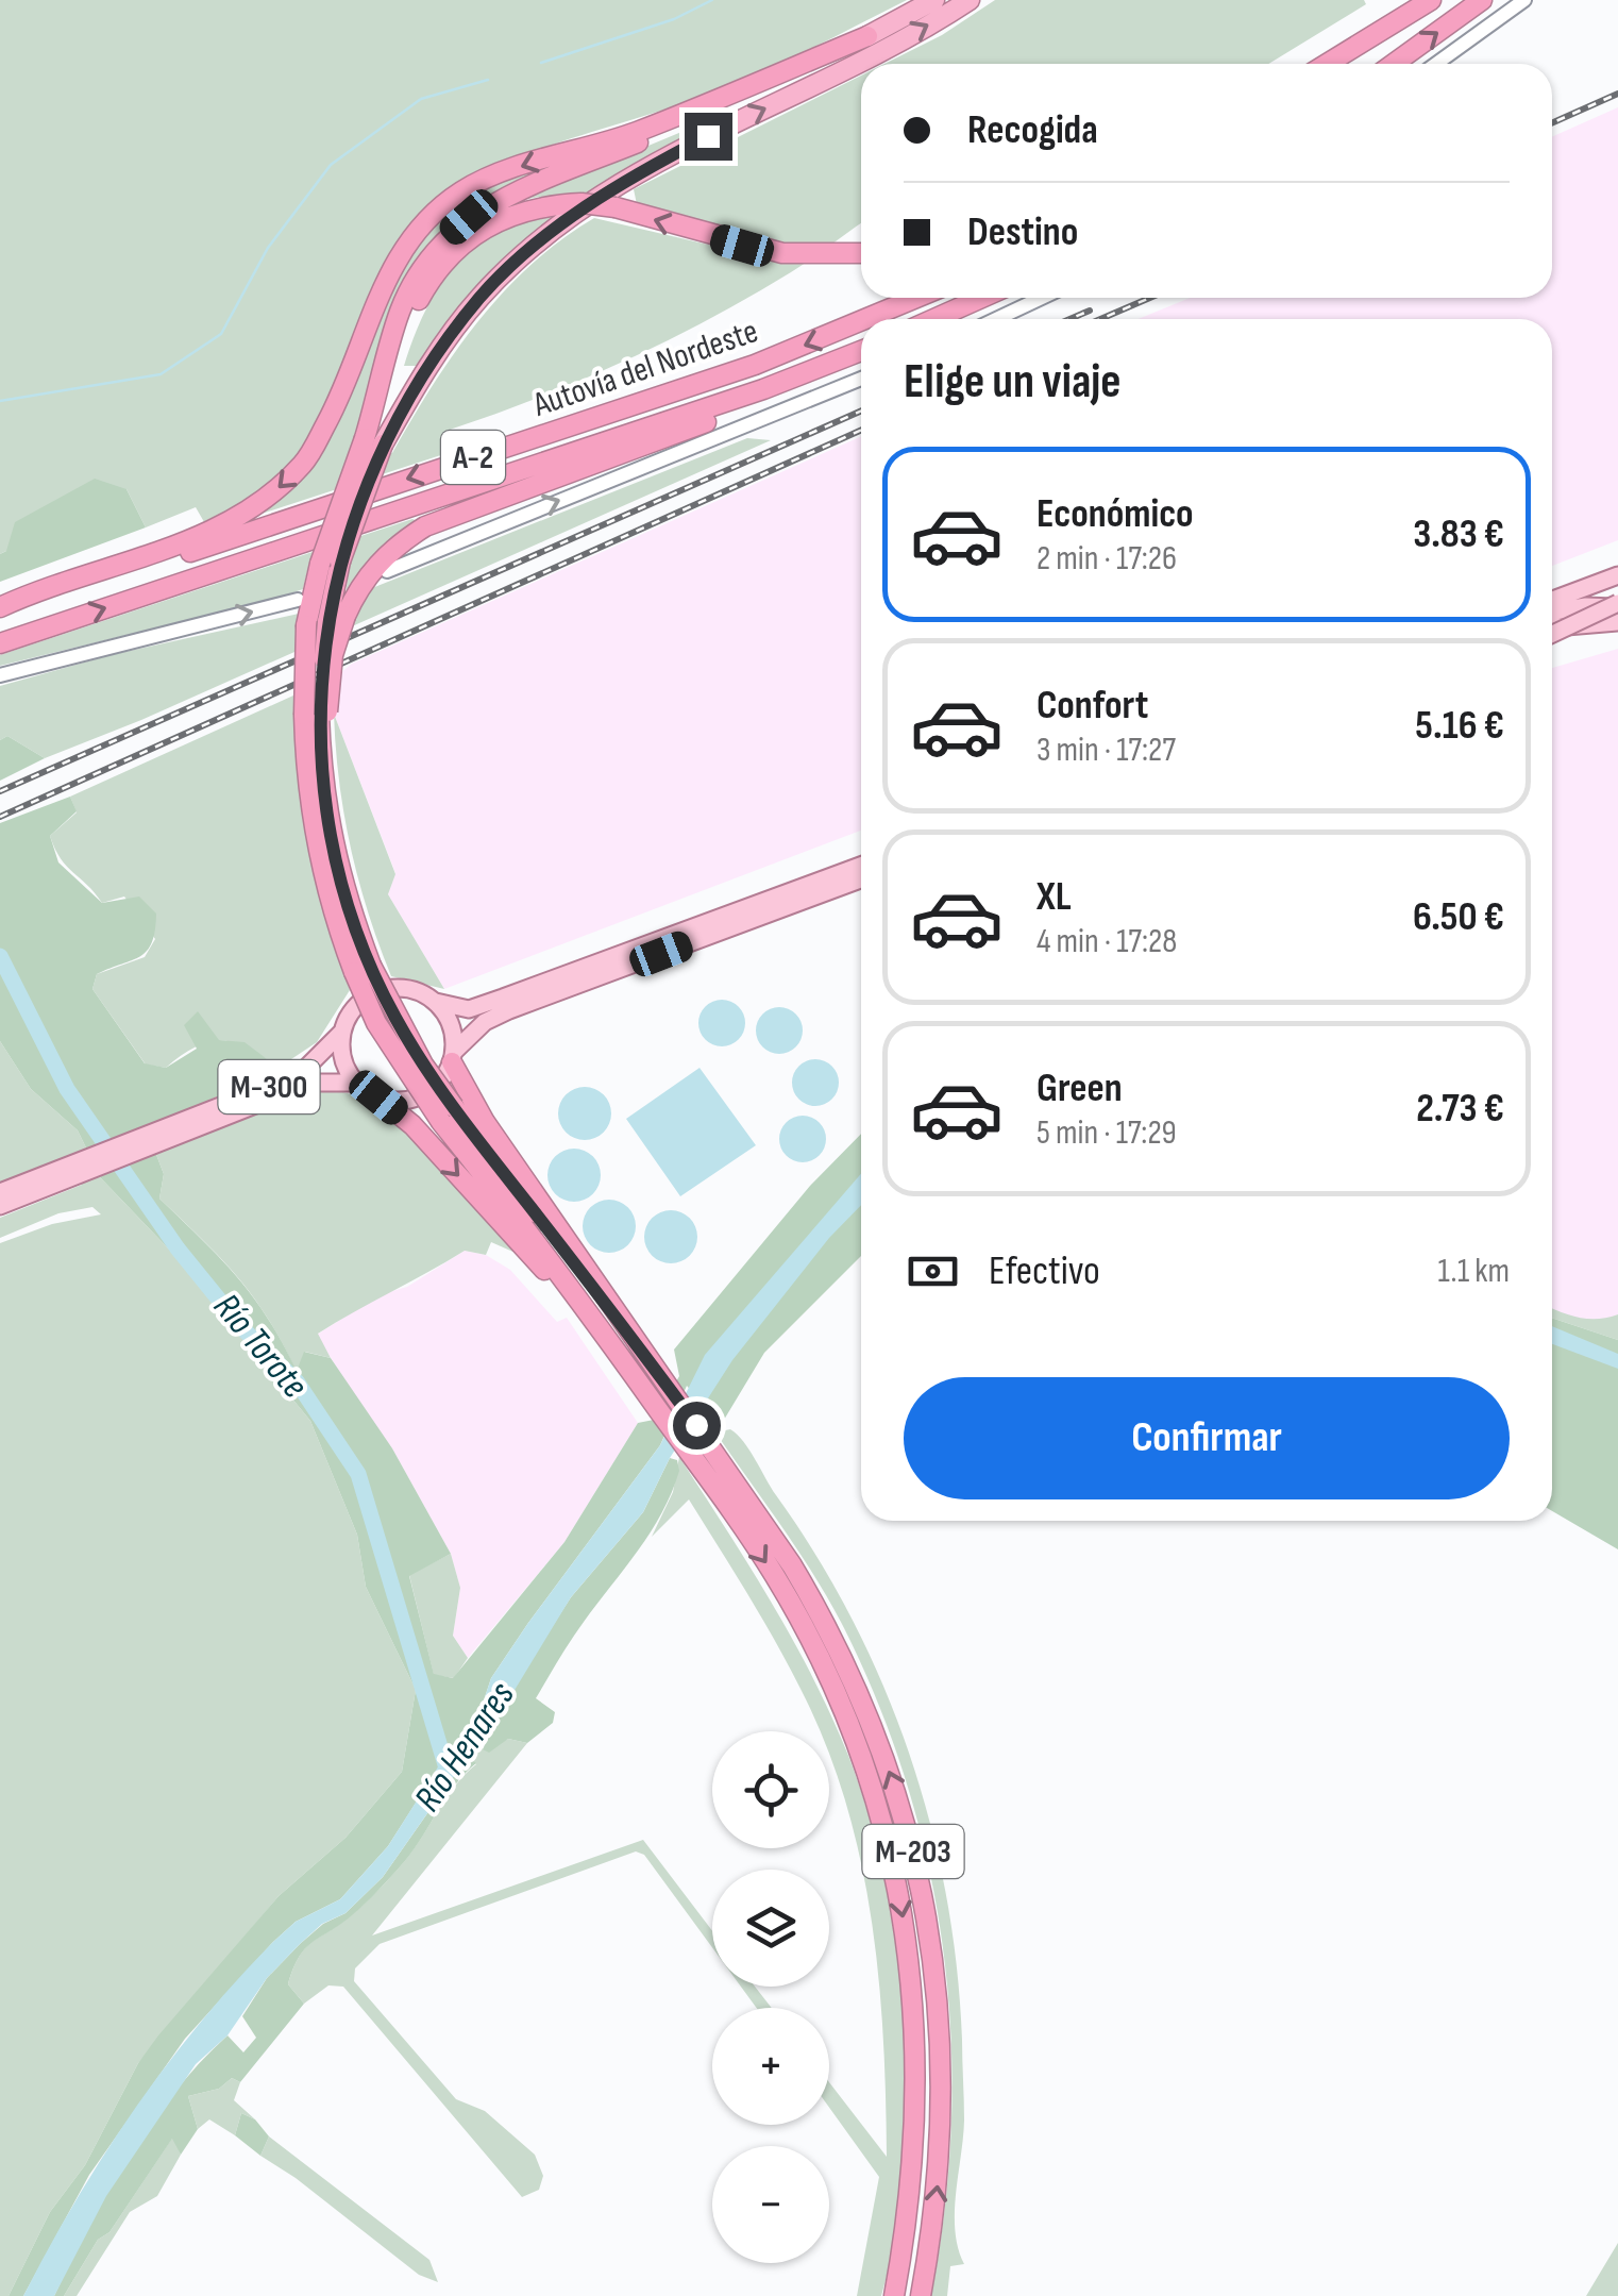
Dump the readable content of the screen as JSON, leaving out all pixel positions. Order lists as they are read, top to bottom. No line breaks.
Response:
{"streets":{"highway":["Autovía del Nordeste","A-2","M-203"],"main road":["M-300"]},"crossings":[["Autovía del Nordeste","A-2"],["M-300","M-203"]],"water":["Río Torote","Río Henares"],"page":{"banner":["Recogida","Destino"],"heading":"Elige un viaje","list":[{"name":"Económico","note":"2 min · 17:26","value":"3.83 €"},{"name":"Confort","note":"3 min · 17:27","value":"5.16 €"},{"name":"XL","note":"4 min · 17:28","value":"6.50 €"},{"name":"Green","note":"5 min · 17:29","value":"2.73 €"}],"pay":["Efectivo","1.1 km"],"buttons":"Confirmar","map_buttons":["+","−"]}}
